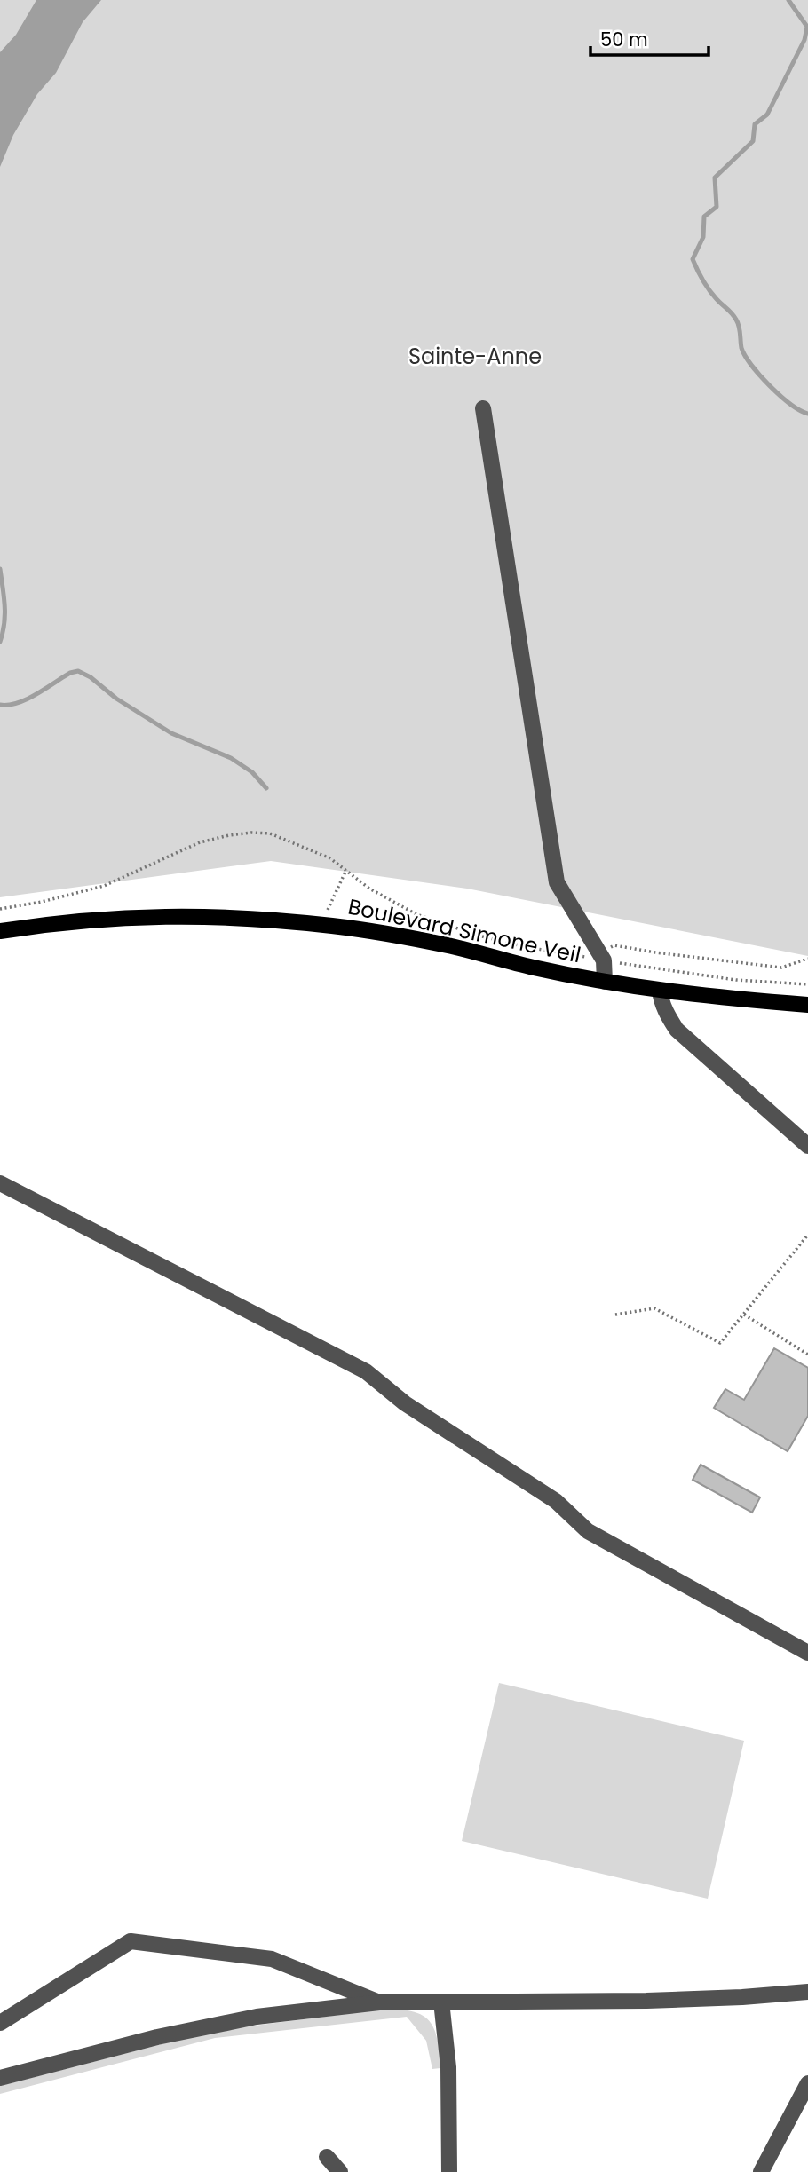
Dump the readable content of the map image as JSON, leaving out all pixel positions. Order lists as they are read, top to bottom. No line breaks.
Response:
{"streets":{"main road":["Boulevard Simone Veil"]},"parks":["Sainte-Anne"],"scale_bar":"50 m"}
